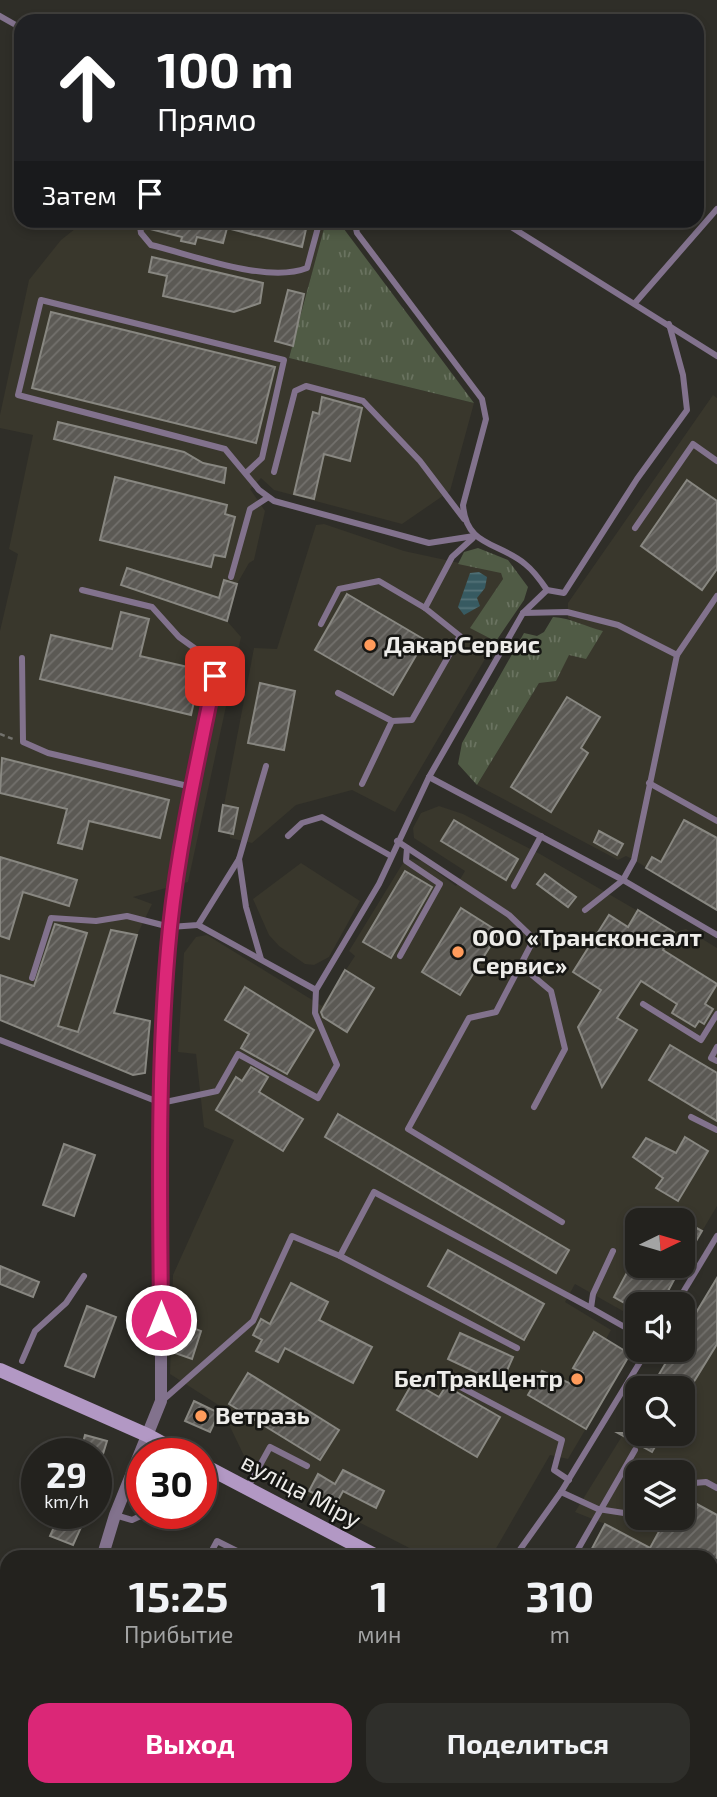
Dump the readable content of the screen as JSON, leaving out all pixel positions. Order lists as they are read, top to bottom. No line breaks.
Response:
{"streets":{"street":["вуліца Міру"]},"places":["ДакарСервис","ООО «Трансконсалт Сервис»","БелТракЦентр","Ветразь"],"north":"right","page":{"turn":["100 m","Прямо"],"then":"Затем","speed":"29 km/h","limit":"30","eta":["15:25","Прибытие","1","мин","310","m"],"buttons":["Выход","Поделиться"]}}
